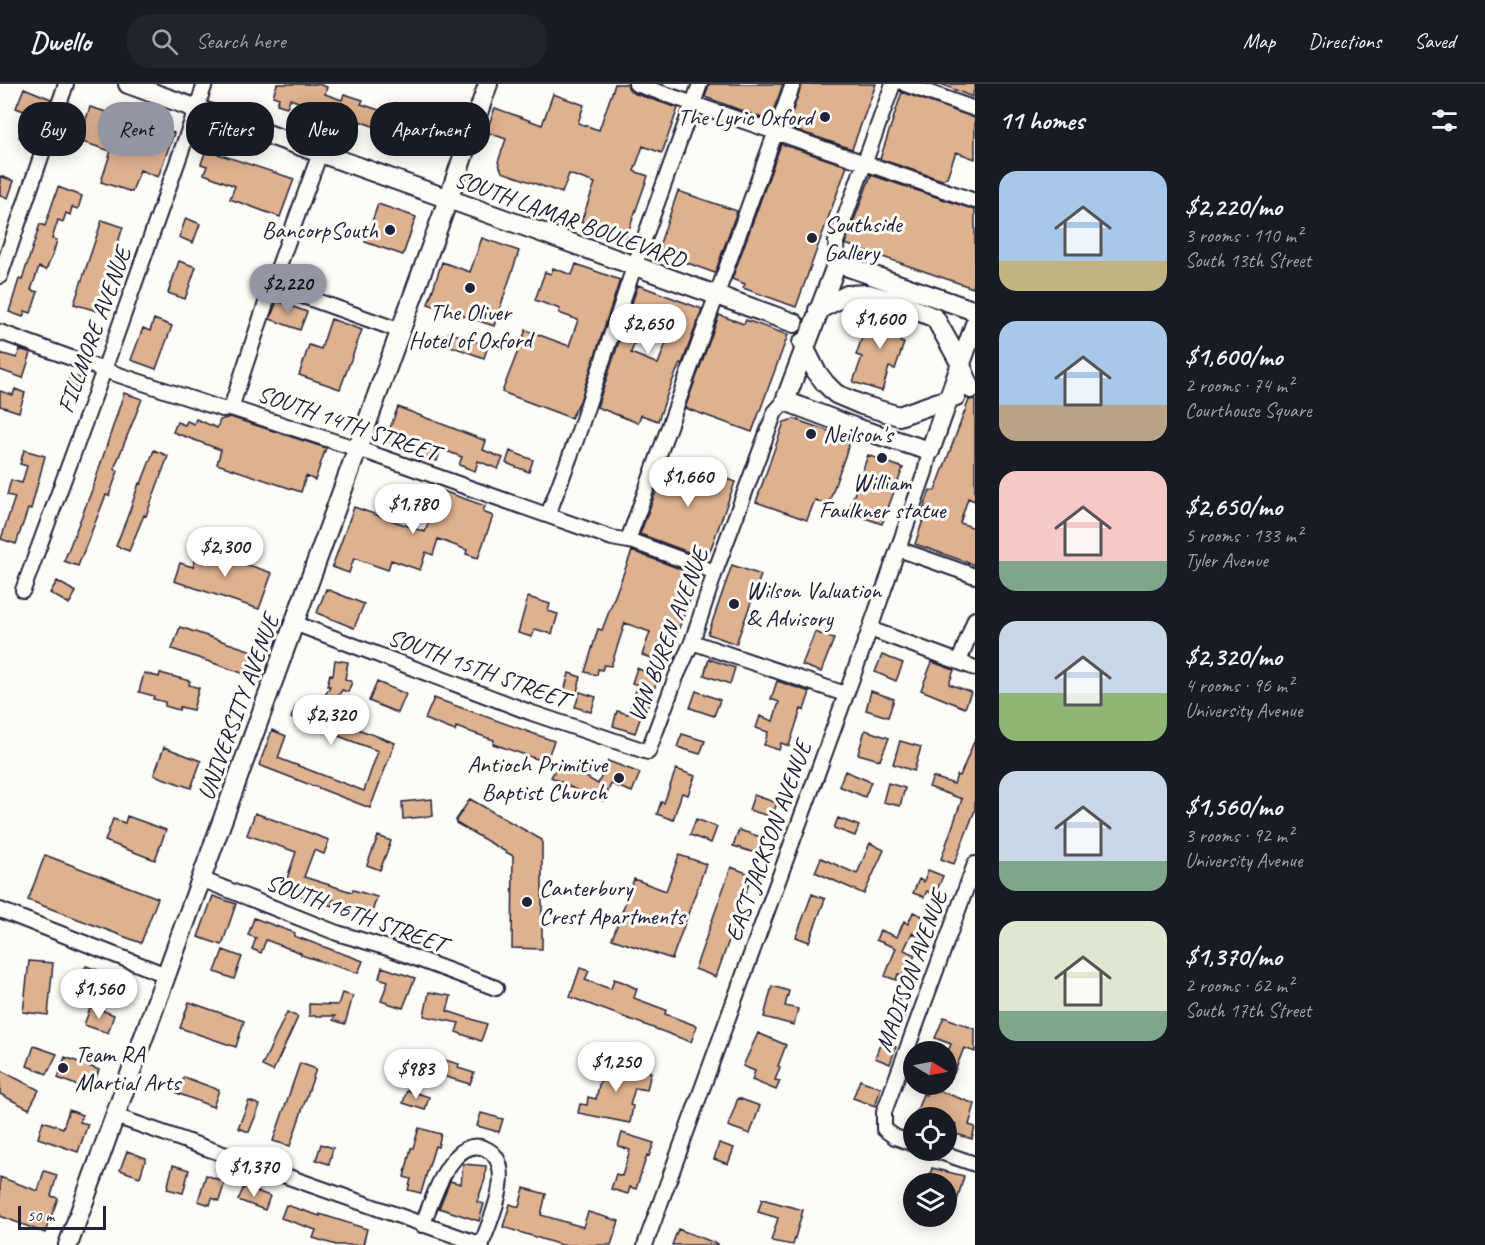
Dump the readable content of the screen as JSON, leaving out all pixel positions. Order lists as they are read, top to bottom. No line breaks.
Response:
{"streets":{"street":["SOUTH LAMAR BOULEVARD","FILLMORE AVENUE","SOUTH 14TH STREET","VAN BUREN AVENUE","SOUTH 15TH STREET","UNIVERSITY AVENUE","EAST JACKSON AVENUE","SOUTH 16TH STREET","MADISON AVENUE"]},"crossings":[["SOUTH LAMAR BOULEVARD","UNIVERSITY AVENUE"],["FILLMORE AVENUE","SOUTH 14TH STREET"],["SOUTH 14TH STREET","VAN BUREN AVENUE"],["SOUTH 14TH STREET","UNIVERSITY AVENUE"],["VAN BUREN AVENUE","SOUTH 15TH STREET"],["SOUTH 15TH STREET","UNIVERSITY AVENUE"],["UNIVERSITY AVENUE","SOUTH 16TH STREET"]],"places":["The Lyric Oxford","BancorpSouth","Southside Gallery","The Oliver Hotel of Oxford","Neilson's","William Faulkner statue","Wilson Valuation & Advisory","Antioch Primitive Baptist Church","Canterbury Crest Apartments","Team RA Martial Arts"],"scale_bar":"50 m","north":"right","page":{"header":"Dwello","search":"Search here","nav":["Map","Directions","Saved"],"heading":"11 homes","chip":["Buy","Rent","Filters","New","Apartment"],"list":[{"name":"$2,220/mo","note":"3 rooms · 110 m² · South 13th Street"},{"name":"$1,600/mo","note":"2 rooms · 74 m² · Courthouse Square"},{"name":"$2,650/mo","note":"5 rooms · 133 m² · Tyler Avenue"},{"name":"$2,320/mo","note":"4 rooms · 96 m² · University Avenue"},{"name":"$1,560/mo","note":"3 rooms · 92 m² · University Avenue"},{"name":"$1,370/mo","note":"2 rooms · 62 m² · South 17th Street"}],"price":["$2,220","$1,600","$2,650","$1,660","$1,780","$2,300","$2,320","$1,560","$1,250","$983","$1,370"],"scale":"50 m"}}
